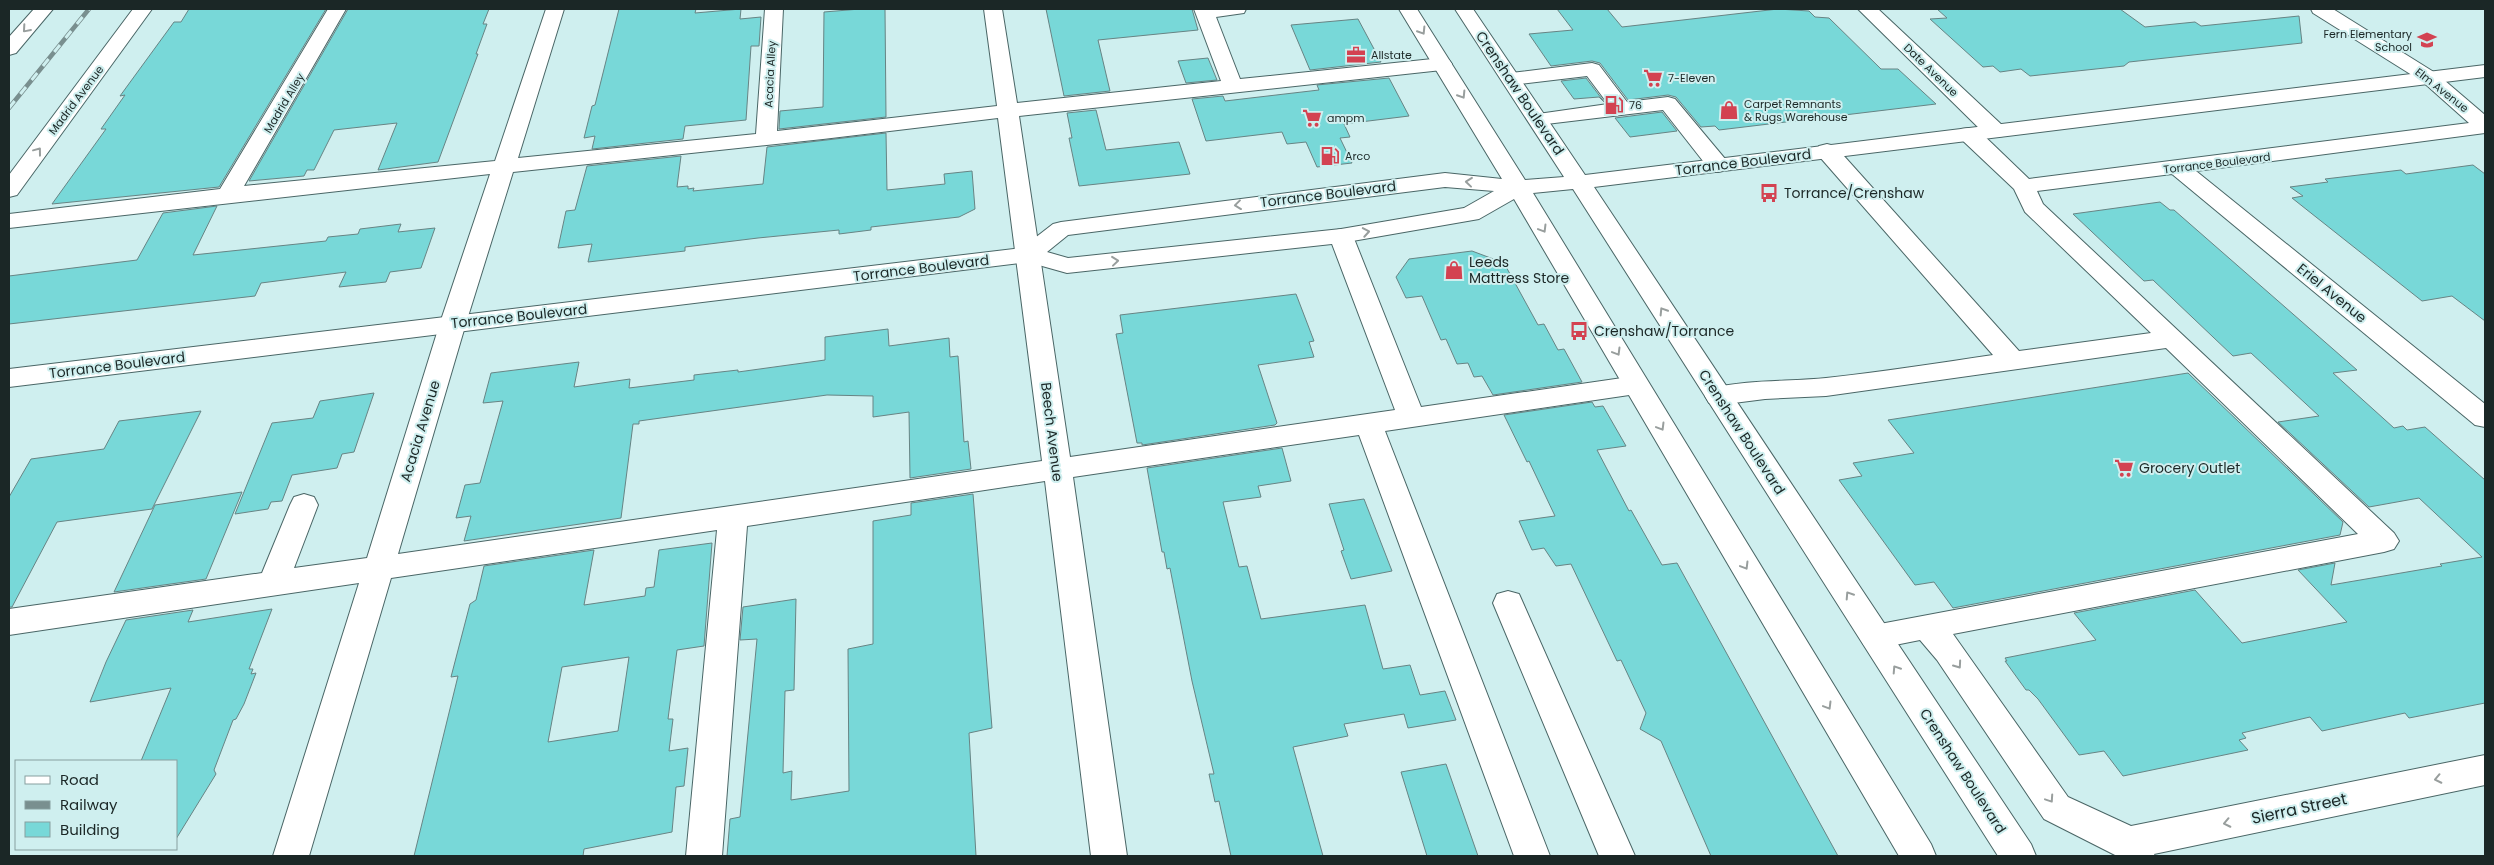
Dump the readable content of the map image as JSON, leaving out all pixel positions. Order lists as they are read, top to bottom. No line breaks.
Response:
{"streets":{"main road":["Date Avenue","Acacia Alley","Elm Avenue","Crenshaw Boulevard","Madrid Avenue","Madrid Alley","Torrance Boulevard","Eriel Avenue","Acacia Avenue","Beech Avenue","Sierra Street"]},"crossings":[["Date Avenue","Torrance Boulevard"],["Elm Avenue","Torrance Boulevard"],["Crenshaw Boulevard","Torrance Boulevard"],["Torrance Boulevard","Eriel Avenue"],["Torrance Boulevard","Acacia Avenue"],["Torrance Boulevard","Beech Avenue"]],"one_way":["Madrid Avenue","Sierra Street"],"places":{"school or university":["Fern Elementary School"],"office":["Allstate"],"supermarket":["7-Eleven","ampm","Grocery Outlet"],"fuel station":["76","Arco"],"shop":["Carpet Remnants & Rugs Warehouse","Leeds Mattress Store"],"bus stop":["Torrance/Crenshaw","Crenshaw/Torrance"]},"legend":["Road","Railway","Building"]}
